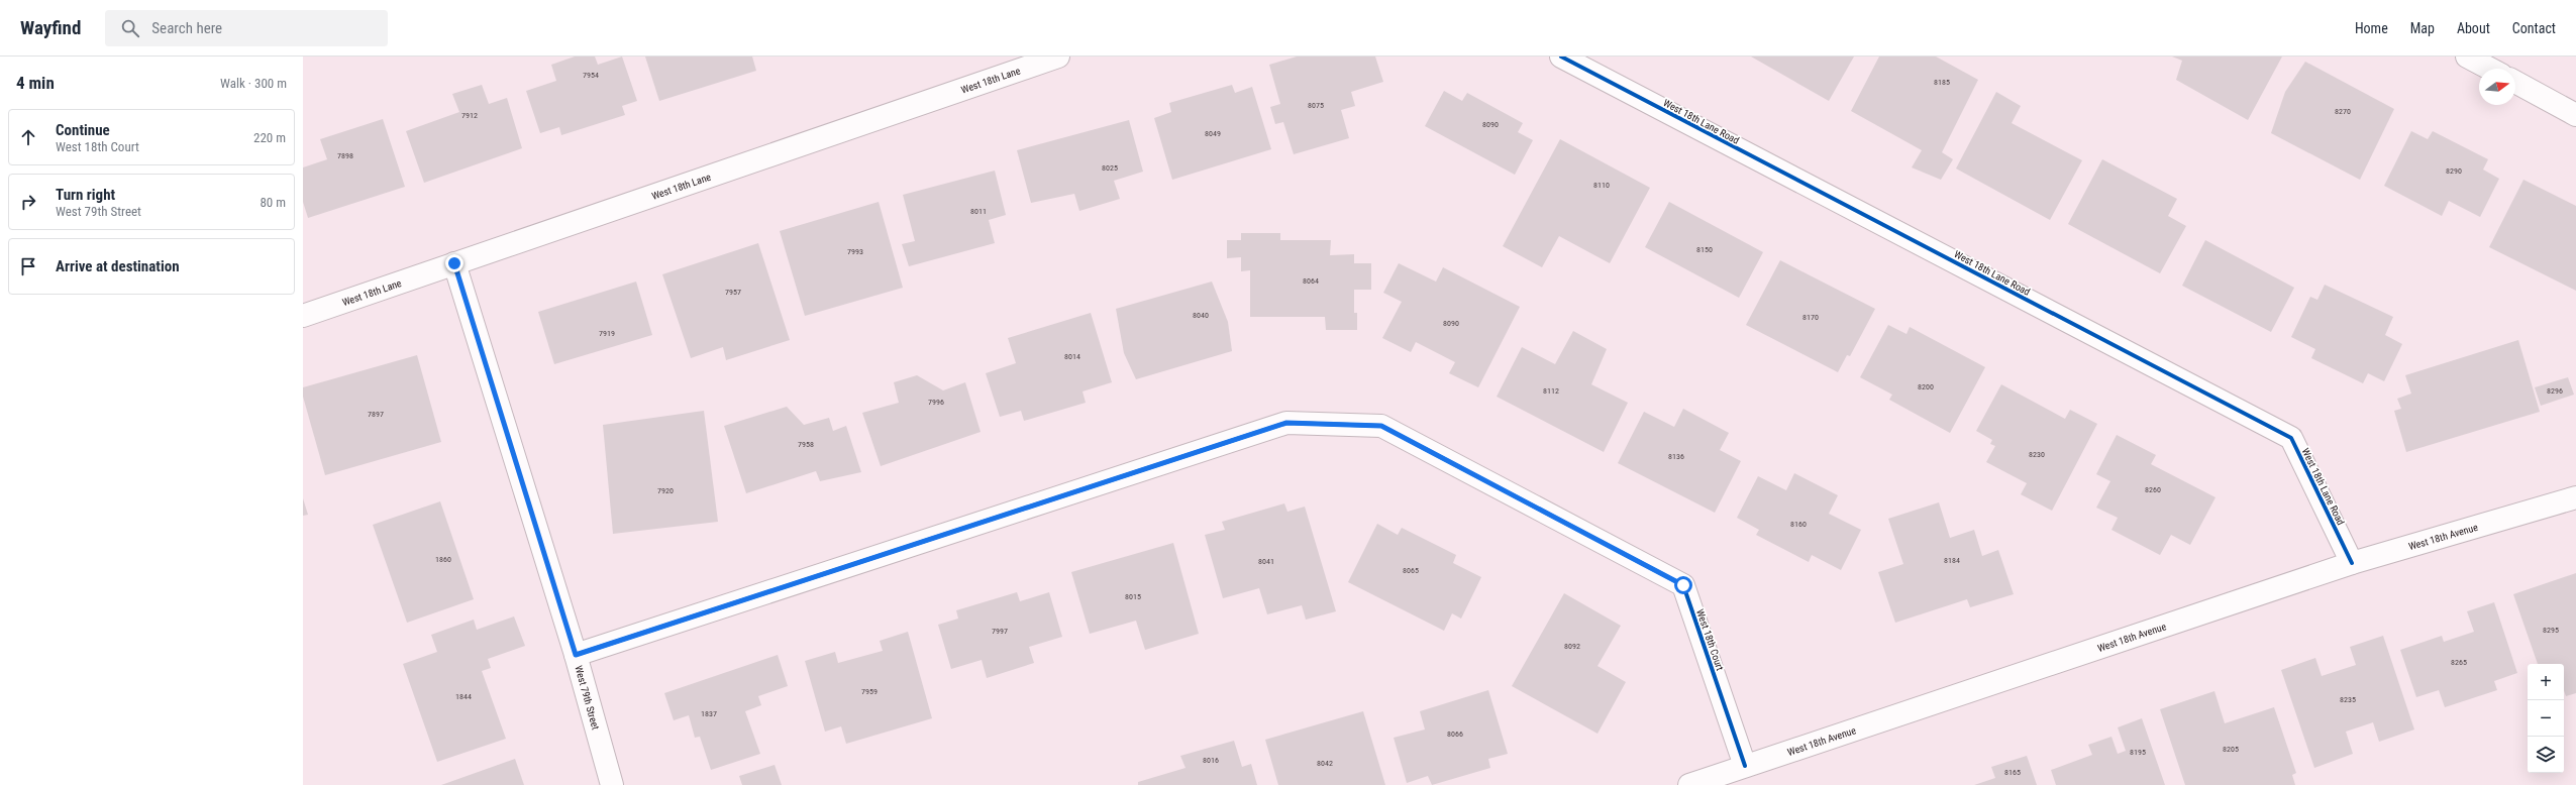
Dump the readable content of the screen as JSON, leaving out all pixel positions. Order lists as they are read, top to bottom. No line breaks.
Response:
{"streets":{"street":["West 18th Lane","West 18th Lane Road","West 18th Avenue","West 18th Court","West 79th Street"]},"crossings":[["West 18th Lane","West 79th Street"],["West 18th Lane Road","West 18th Avenue"],["West 18th Avenue","West 18th Court"],["West 18th Court","West 79th Street"]],"house_numbers":["7954","8185","8075","8270","7912","8090","8049","7898","8025","8290","8110","8011","8150","7993","8064","7957","8040","8170","8090","7919","8014","8200","8112","8296","7996","7897","7958","8230","8136","8260","7920","8160","1860","8184","8041","8065","8015","8295","7997","8092","8265","7959","1844","8235","1837","8066","8205","8195","8016","8042","8165"],"north":"right","page":{"header":"Wayfind","search":"Search here","nav":["Home","Map","About","Contact"],"heading":["4 min","Walk · 300 m"],"list":[["Continue","West 18th Court","220 m"],["Turn right","West 79th Street","80 m"],"Arrive at destination"],"map_buttons":["+","−"]}}
